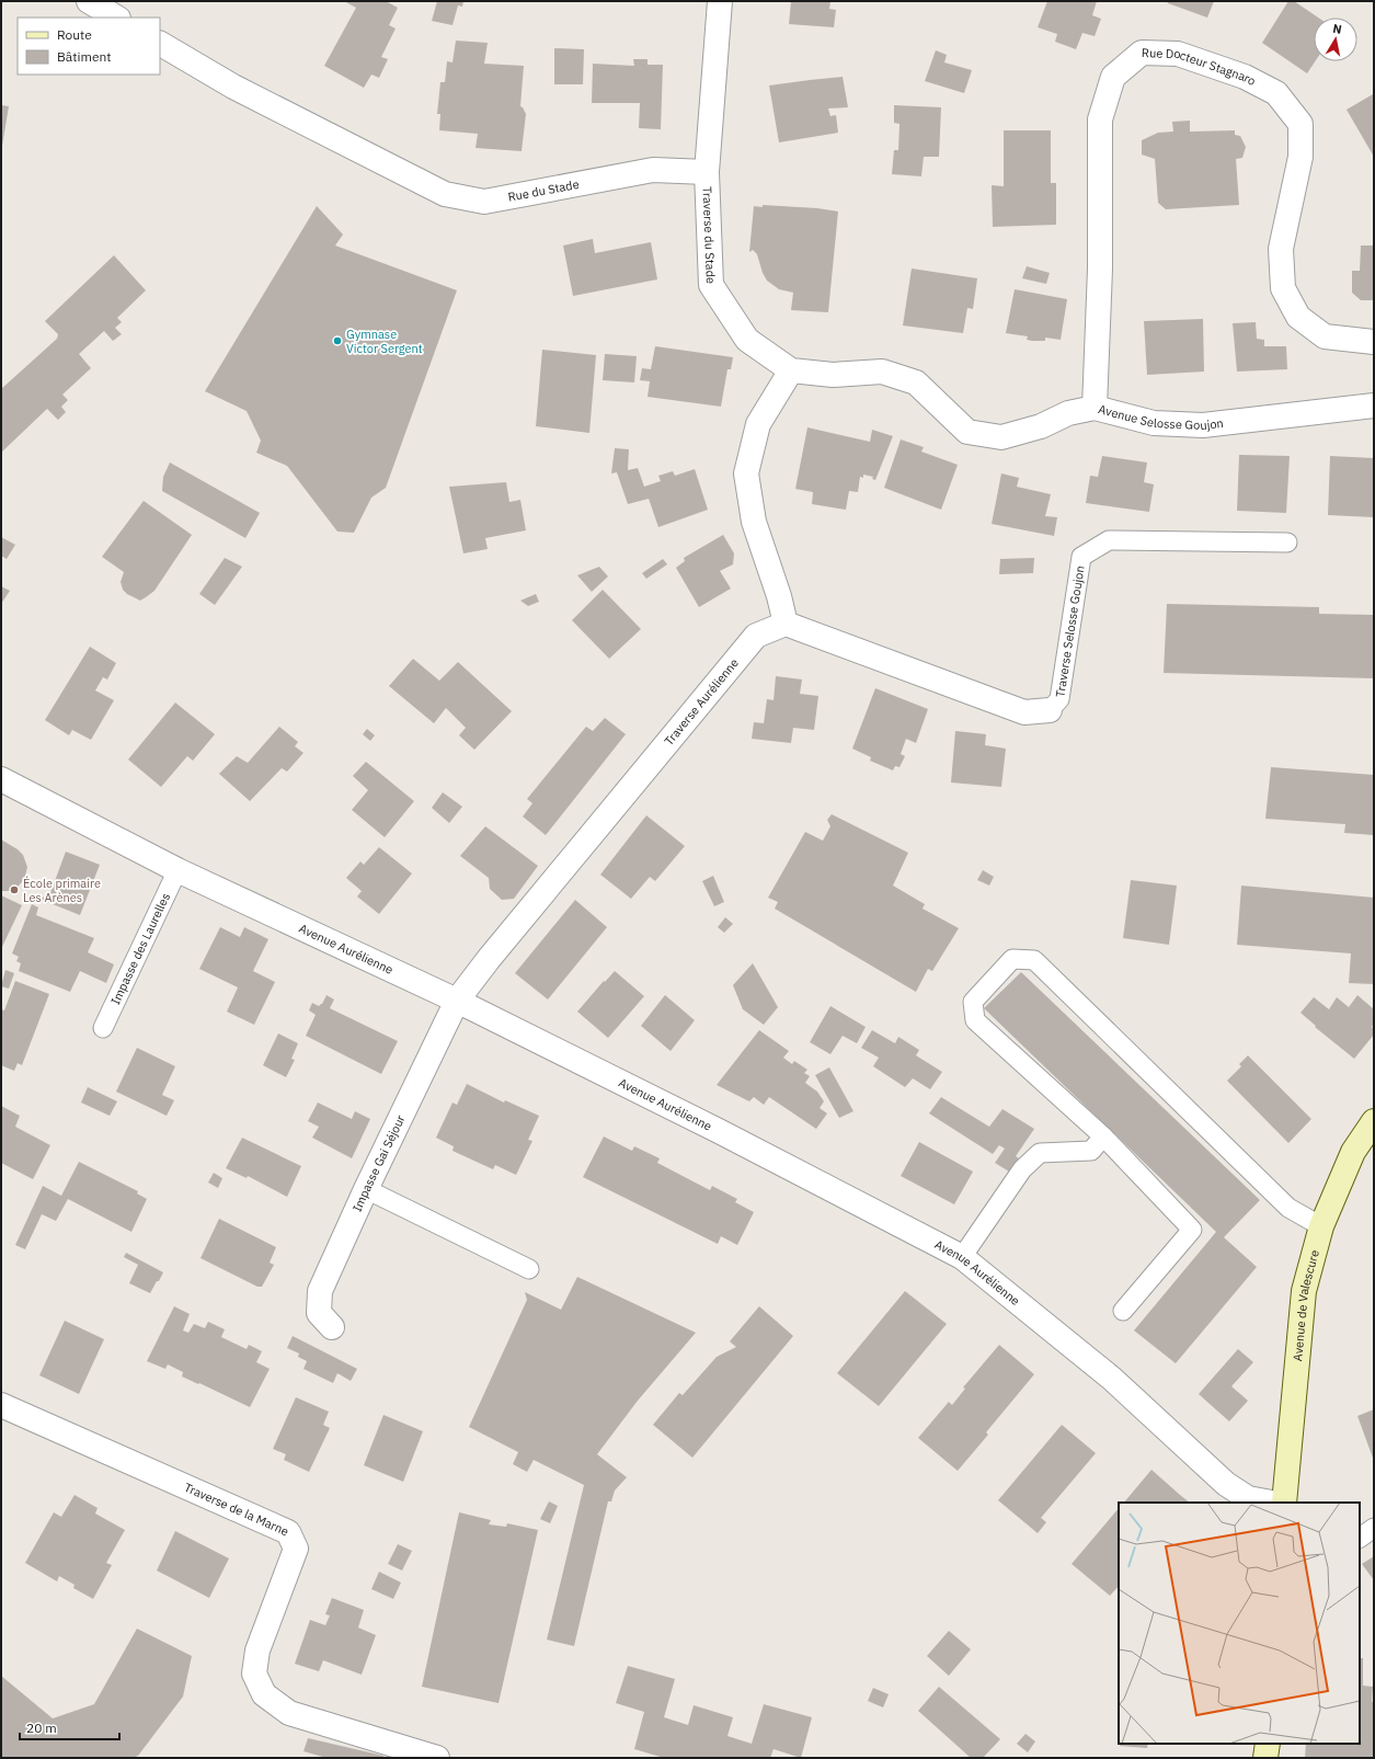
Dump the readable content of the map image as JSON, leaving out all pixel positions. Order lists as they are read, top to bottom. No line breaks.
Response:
{"streets":{"main road":["Avenue de Valescure"],"street":["Rue Docteur Stagnaro","Rue du Stade","Traverse du Stade","Avenue Selosse Goujon","Traverse Selosse Goujon","Traverse Aurélienne","Avenue Aurélienne","Impasse Gai Séjour","Traverse de la Marne"],"lane":["Impasse des Laurelles"]},"crossings":[["Rue Docteur Stagnaro","Avenue Selosse Goujon"],["Rue du Stade","Traverse du Stade"],["Traverse du Stade","Avenue Selosse Goujon"],["Traverse Selosse Goujon","Traverse Aurélienne"],["Traverse Aurélienne","Avenue Aurélienne"],["Traverse Aurélienne","Impasse Gai Séjour"],["Impasse des Laurelles","Avenue Aurélienne"],["Avenue Aurélienne","Impasse Gai Séjour"]],"places":["Gymnase Victor Sergent","École primaire Les Arènes"],"legend":["Route","Bâtiment"],"scale_bar":"20 m","north":"top"}
